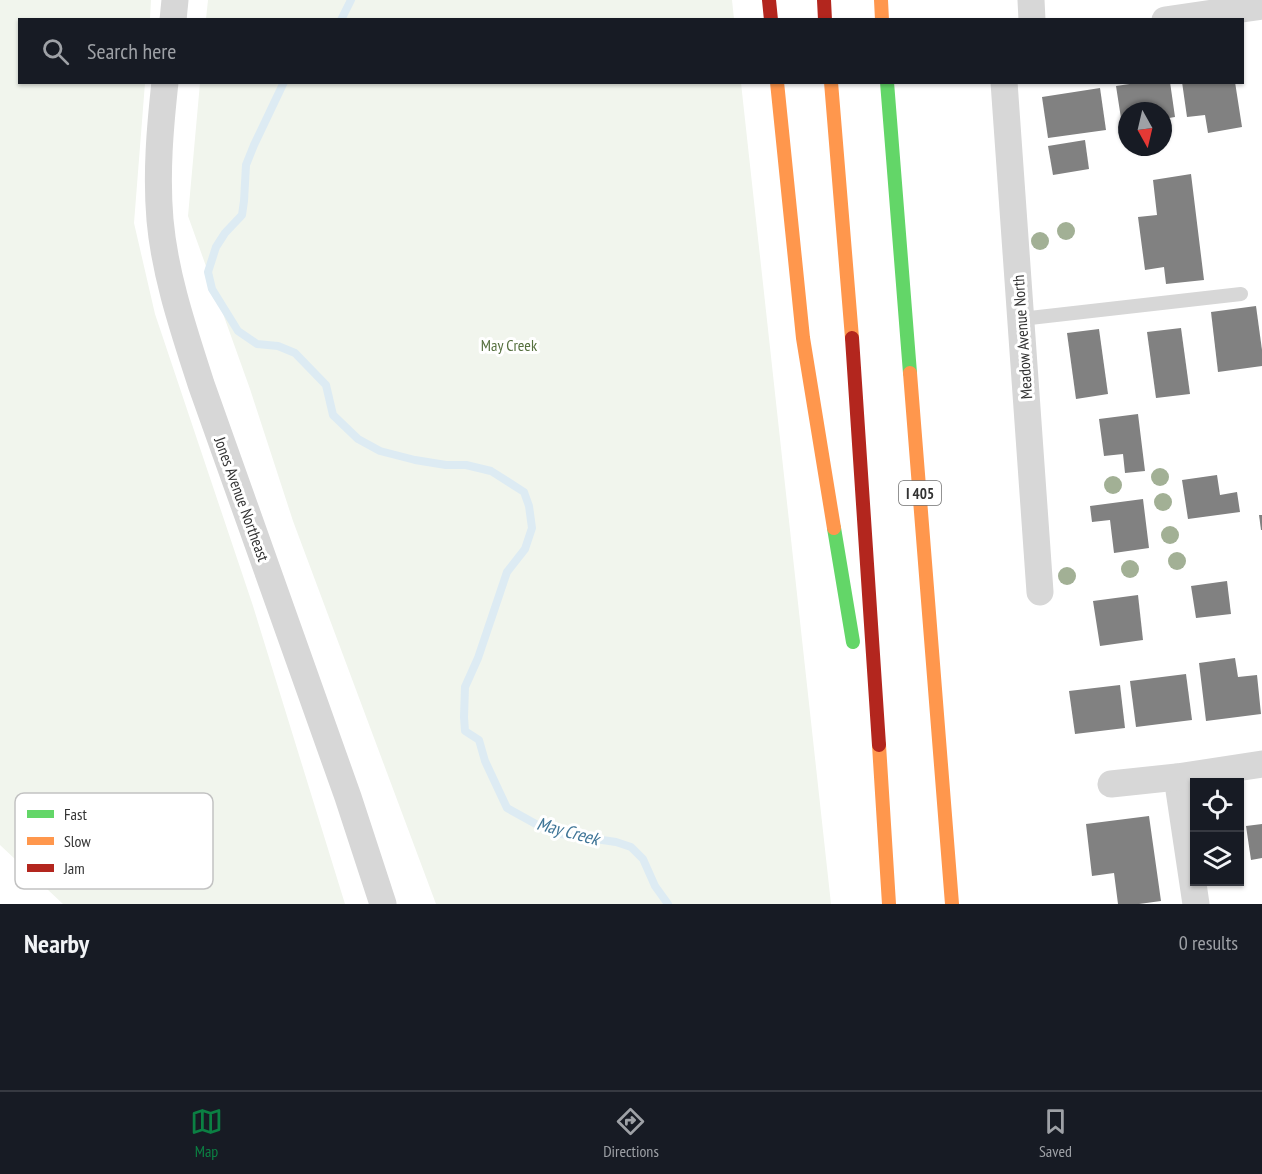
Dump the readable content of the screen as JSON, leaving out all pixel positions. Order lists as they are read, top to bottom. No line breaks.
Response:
{"streets":{"highway":["I 405"],"street":["Meadow Avenue North","Jones Avenue Northeast"]},"water":["May Creek"],"parks":["May Creek"],"legend":["Fast","Slow","Jam"],"north":"bottom","page":{"search":"Search here","heading":["Nearby","0 results"],"nav":["Map","Directions","Saved"]}}
